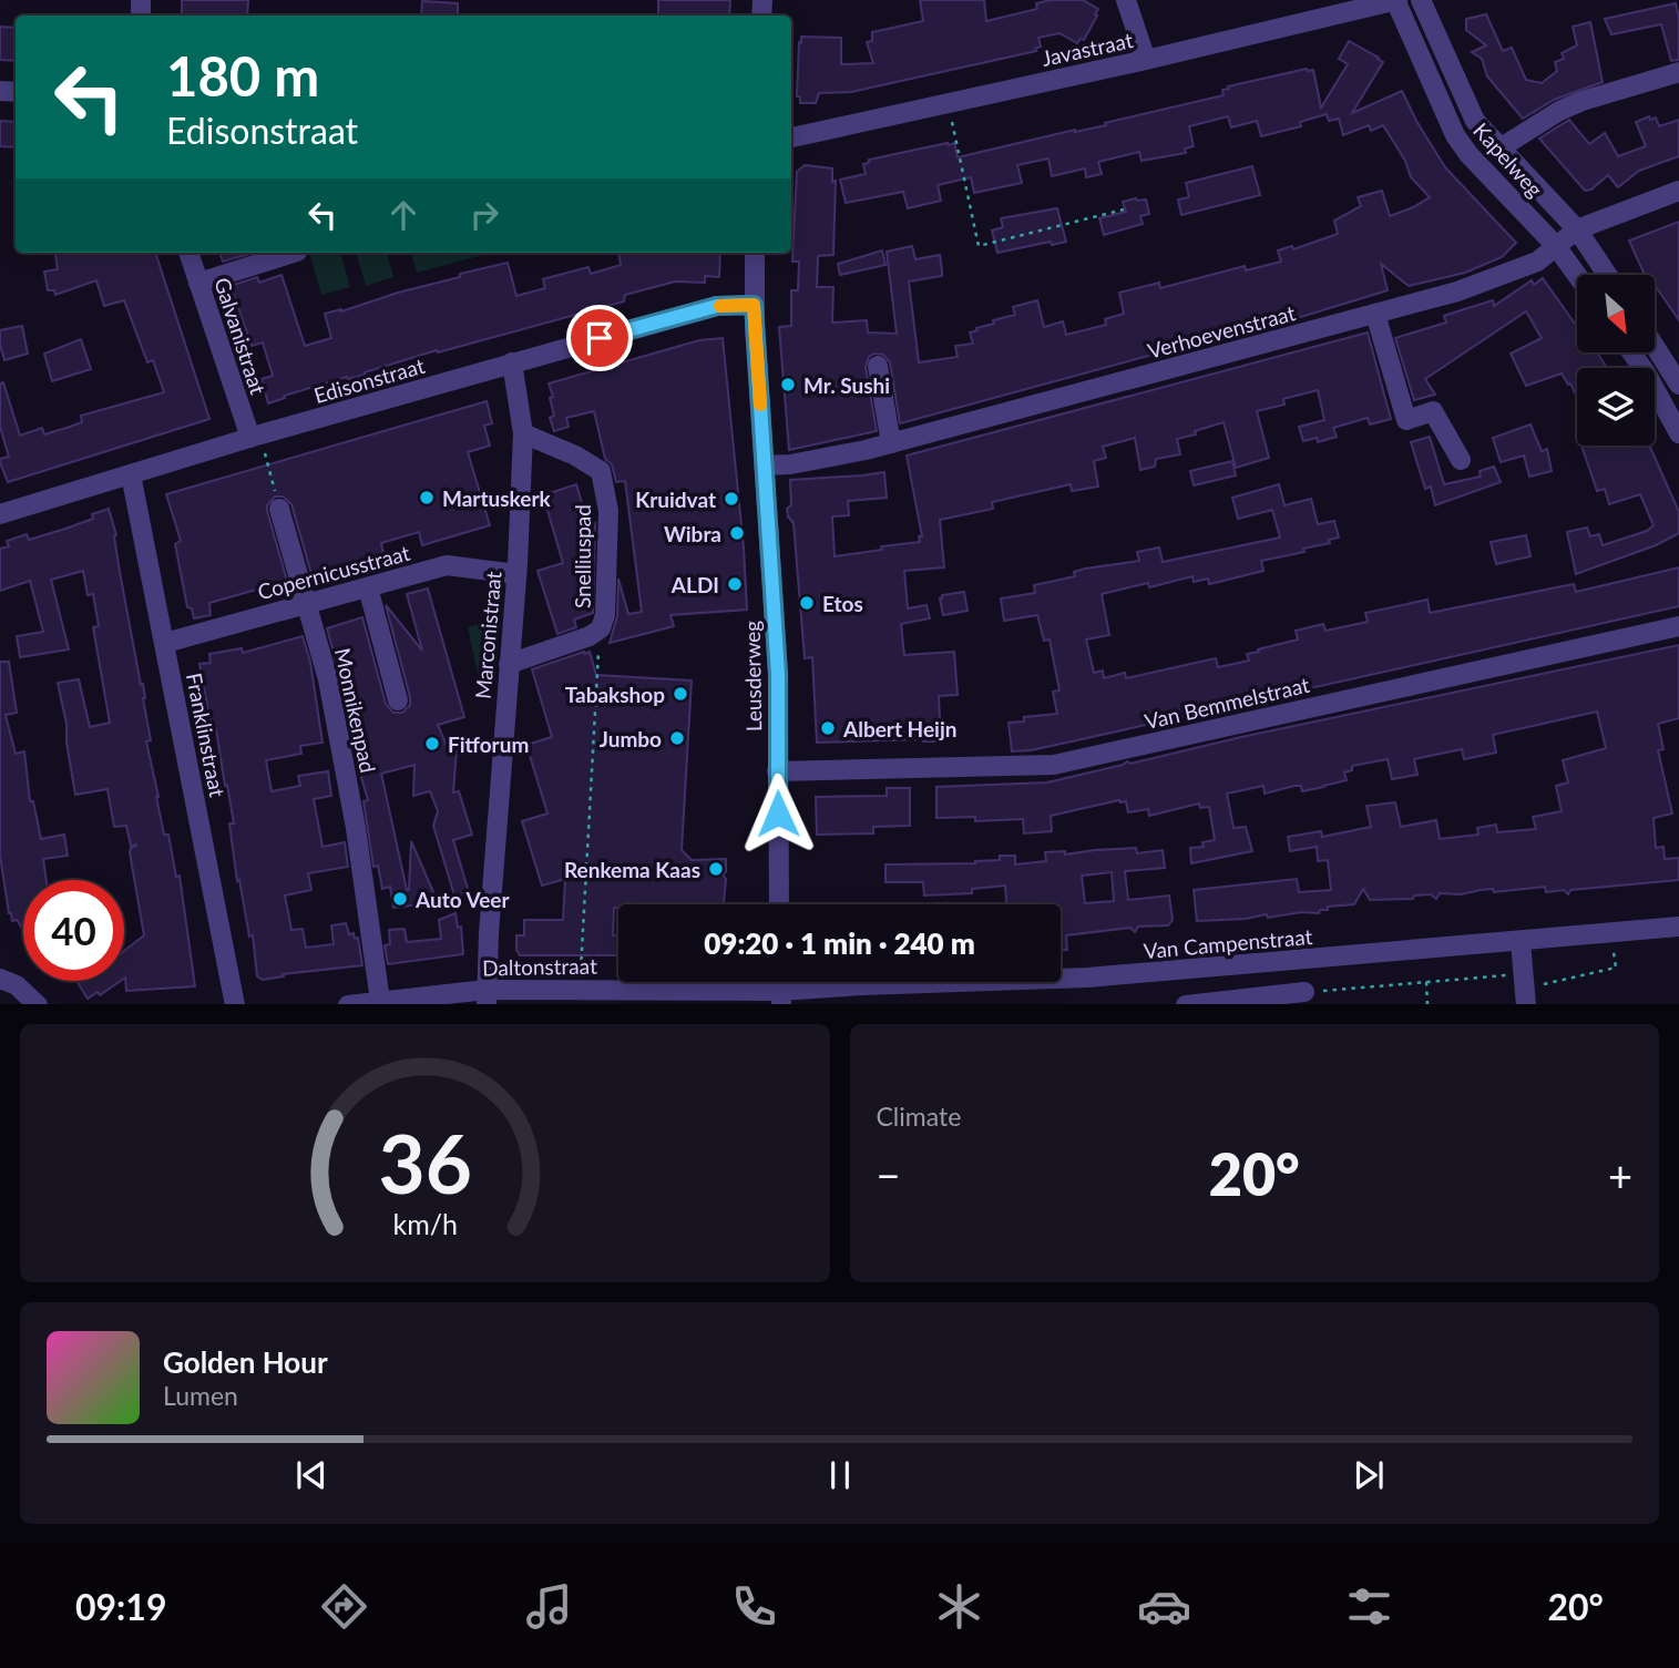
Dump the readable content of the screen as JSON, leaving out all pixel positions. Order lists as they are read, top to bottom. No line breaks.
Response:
{"streets":{"street":["Javastraat","Kapelweg","Verhoevenstraat","Galvanistraat","Edisonstraat","Snelliuspad","Copernicusstraat","Marconistraat","Leusderweg","Van Bemmelstraat","Monnikenpad","Franklinstraat","Van Campenstraat","Daltonstraat"]},"crossings":[["Javastraat","Kapelweg"],["Kapelweg","Verhoevenstraat"],["Verhoevenstraat","Leusderweg"],["Galvanistraat","Edisonstraat"],["Edisonstraat","Marconistraat"],["Edisonstraat","Leusderweg"],["Edisonstraat","Franklinstraat"],["Snelliuspad","Marconistraat"],["Copernicusstraat","Marconistraat"],["Copernicusstraat","Monnikenpad"],["Copernicusstraat","Franklinstraat"],["Marconistraat","Daltonstraat"],["Leusderweg","Van Bemmelstraat"],["Monnikenpad","Daltonstraat"],["Van Campenstraat","Daltonstraat"]],"places":["Mr. Sushi","Martuskerk","Kruidvat","Wibra","ALDI","Etos","Tabakshop","Albert Heijn","Jumbo","Fitforum","Renkema Kaas","Auto Veer"],"north":"bottom right","page":{"turn":["180 m","Edisonstraat"],"limit":"40","trip":"09:20 · 1 min · 240 m","tile":"Climate","heat":["−","20°","+"],"song":["Golden Hour","Lumen"],"tabs":["09:19","20°"],"gauge":["36","km/h"]}}
